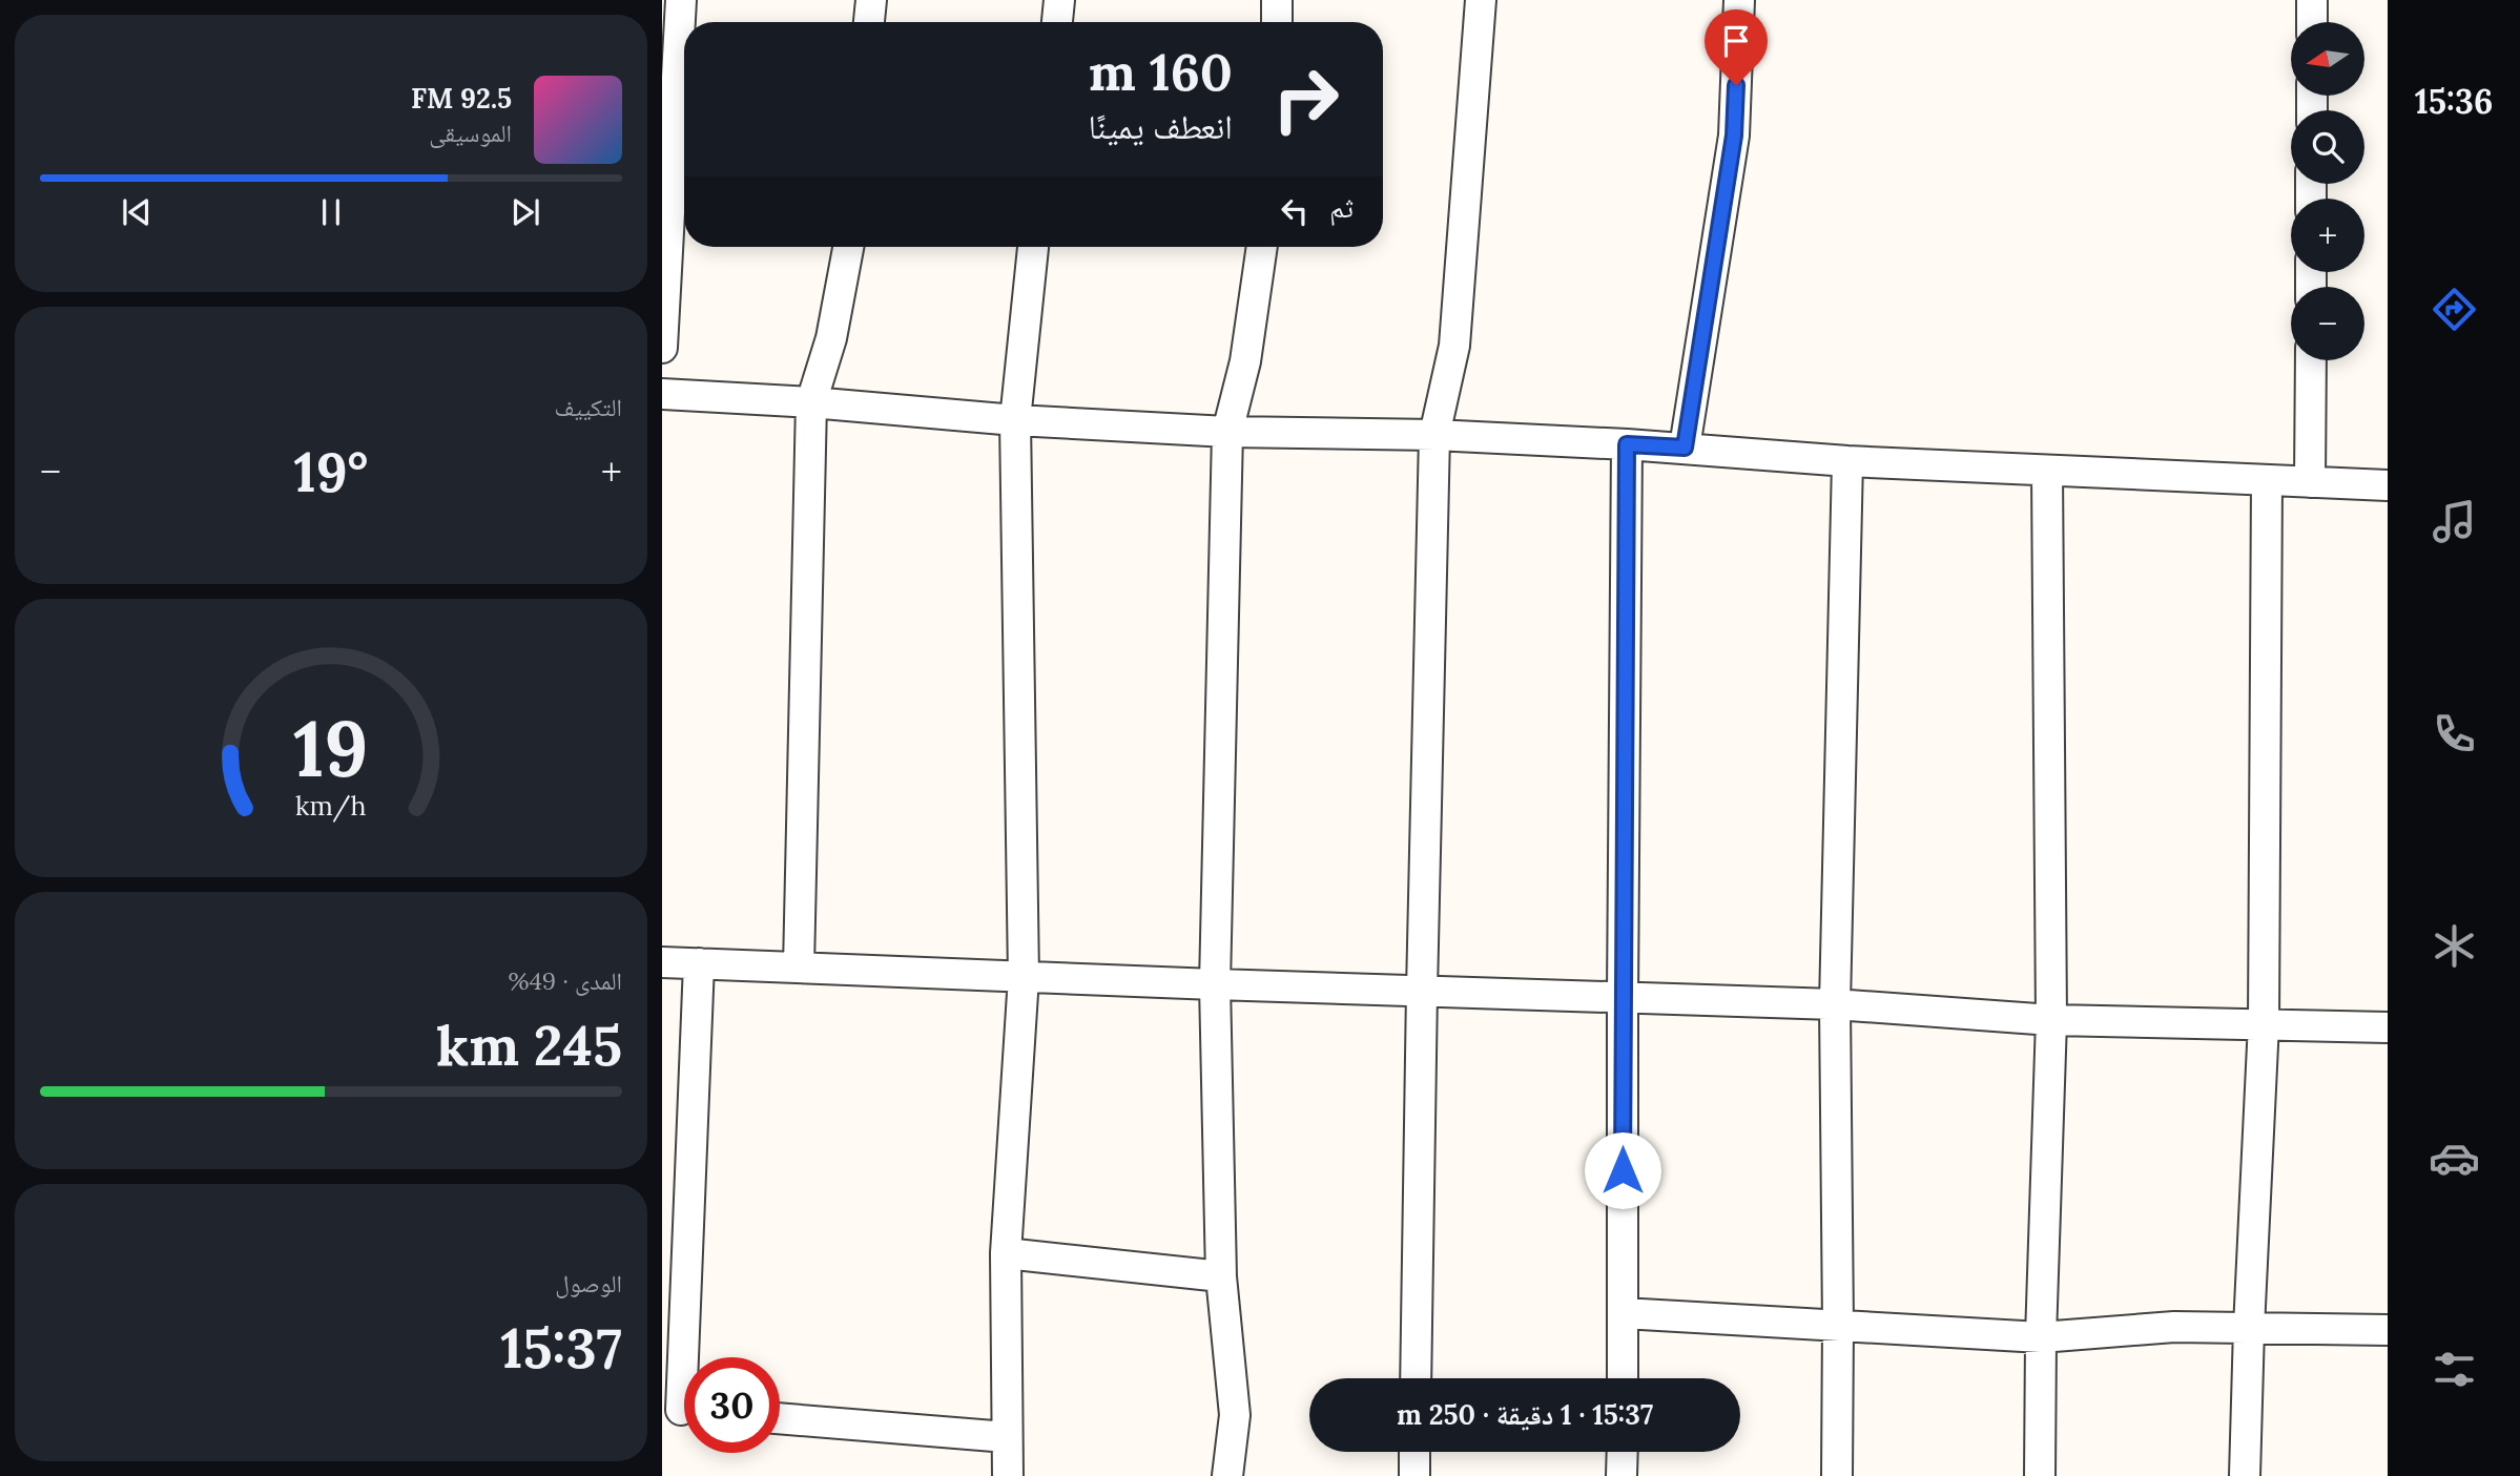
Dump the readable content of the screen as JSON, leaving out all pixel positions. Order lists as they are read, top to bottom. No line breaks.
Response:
{"north":"left","page":{"tabs":"15:36","map_buttons":["+","−"],"turn":["160 m","انعطف يمينًا"],"song":["92.5 FM","الموسيقى"],"then":"ثم","tile":["التكييف",["المدى · 49%","245 km"],["الوصول","15:37"]],"heat":["−","19°","+"],"limit":"30","trip":"15:37 · 1 دقيقة · 250 m","gauge":["19","km/h"]}}
